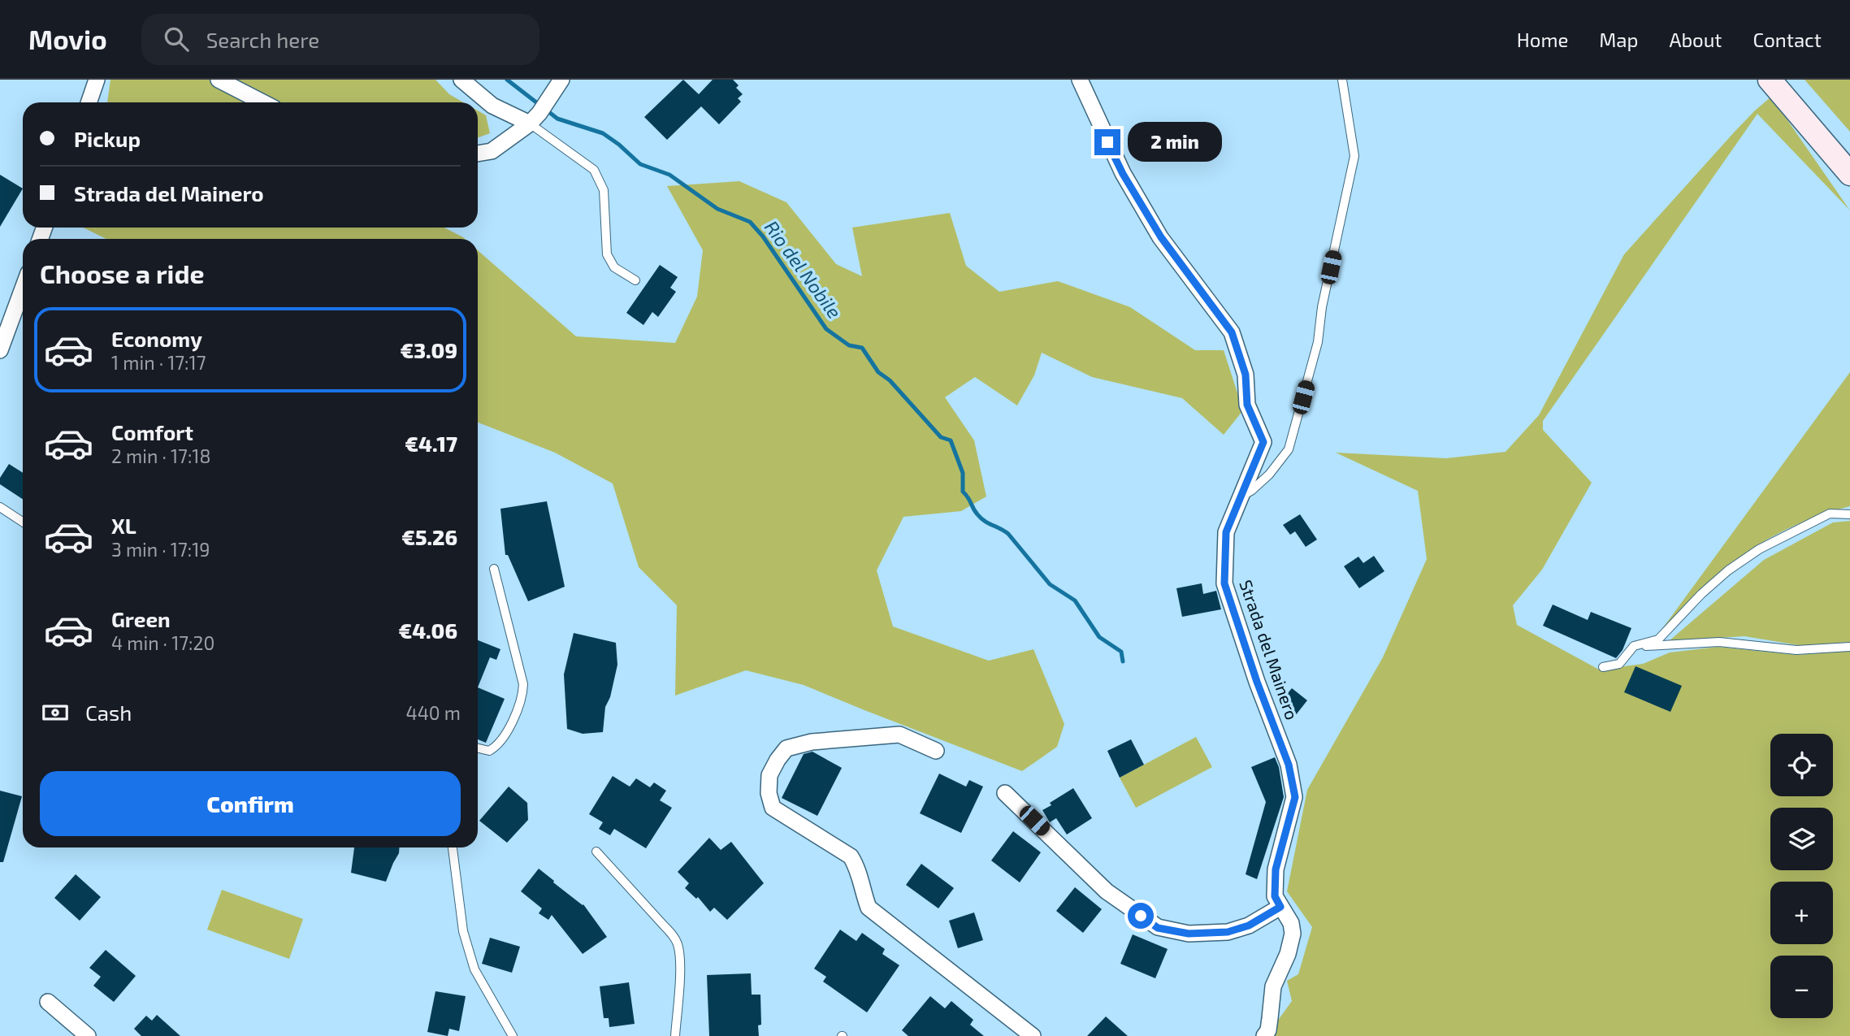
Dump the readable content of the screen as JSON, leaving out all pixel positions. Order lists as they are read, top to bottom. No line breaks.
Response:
{"streets":{"street":["Strada del Mainero"]},"water":["Rio del Nobile"],"page":{"header":"Movio","search":"Search here","nav":["Home","Map","About","Contact"],"banner":["Pickup","Strada del Mainero"],"bubble":"2 min","heading":"Choose a ride","list":[{"name":"Economy","note":"1 min · 17:17","value":"€3.09"},{"name":"Comfort","note":"2 min · 17:18","value":"€4.17"},{"name":"XL","note":"3 min · 17:19","value":"€5.26"},{"name":"Green","note":"4 min · 17:20","value":"€4.06"}],"pay":["Cash","440 m"],"map_buttons":["+","−"],"buttons":"Confirm"}}
